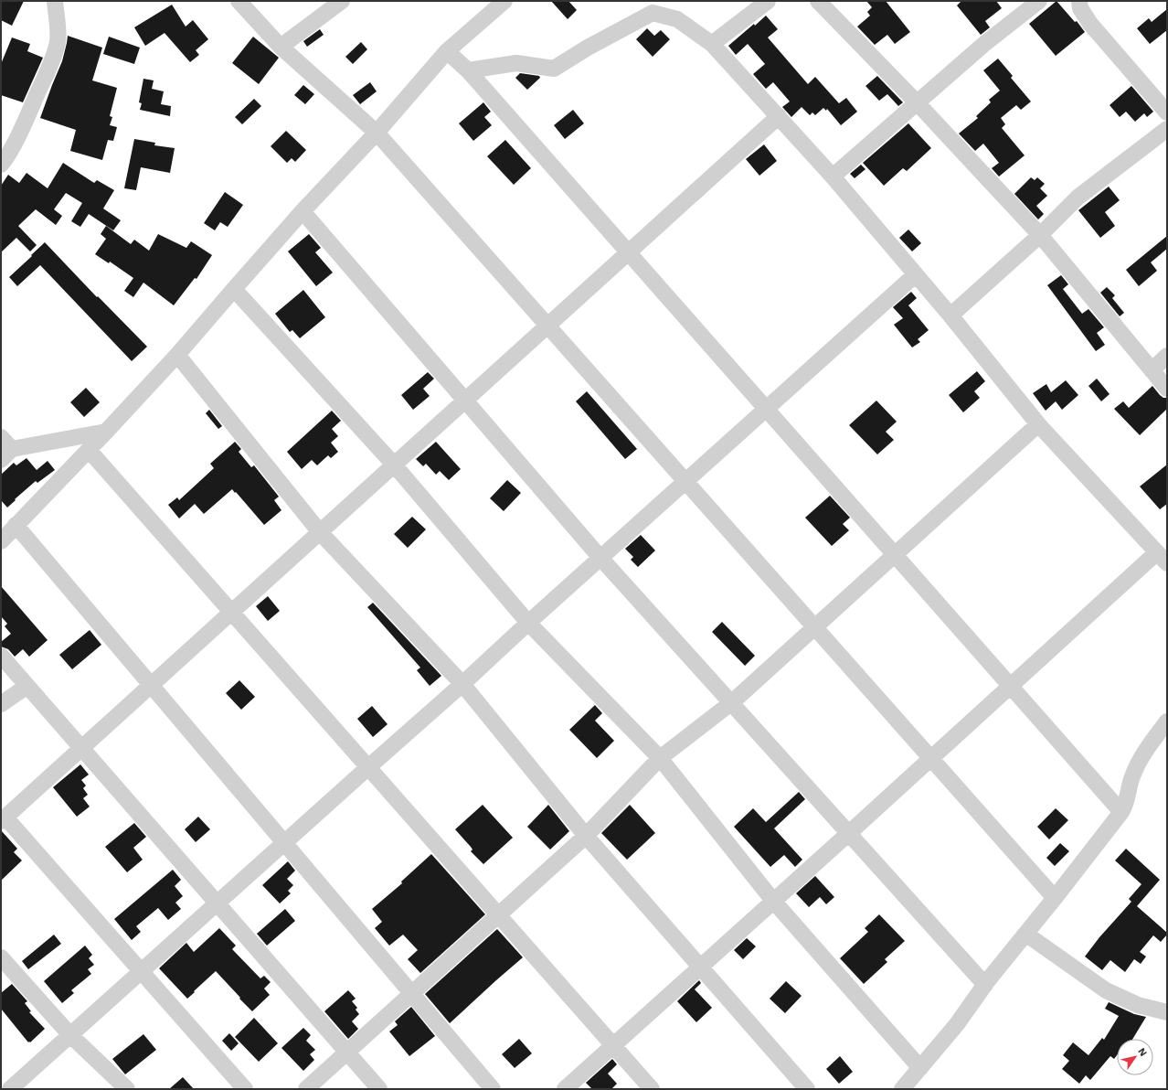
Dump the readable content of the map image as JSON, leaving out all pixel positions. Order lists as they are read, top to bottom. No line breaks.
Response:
{"north":"top right"}
